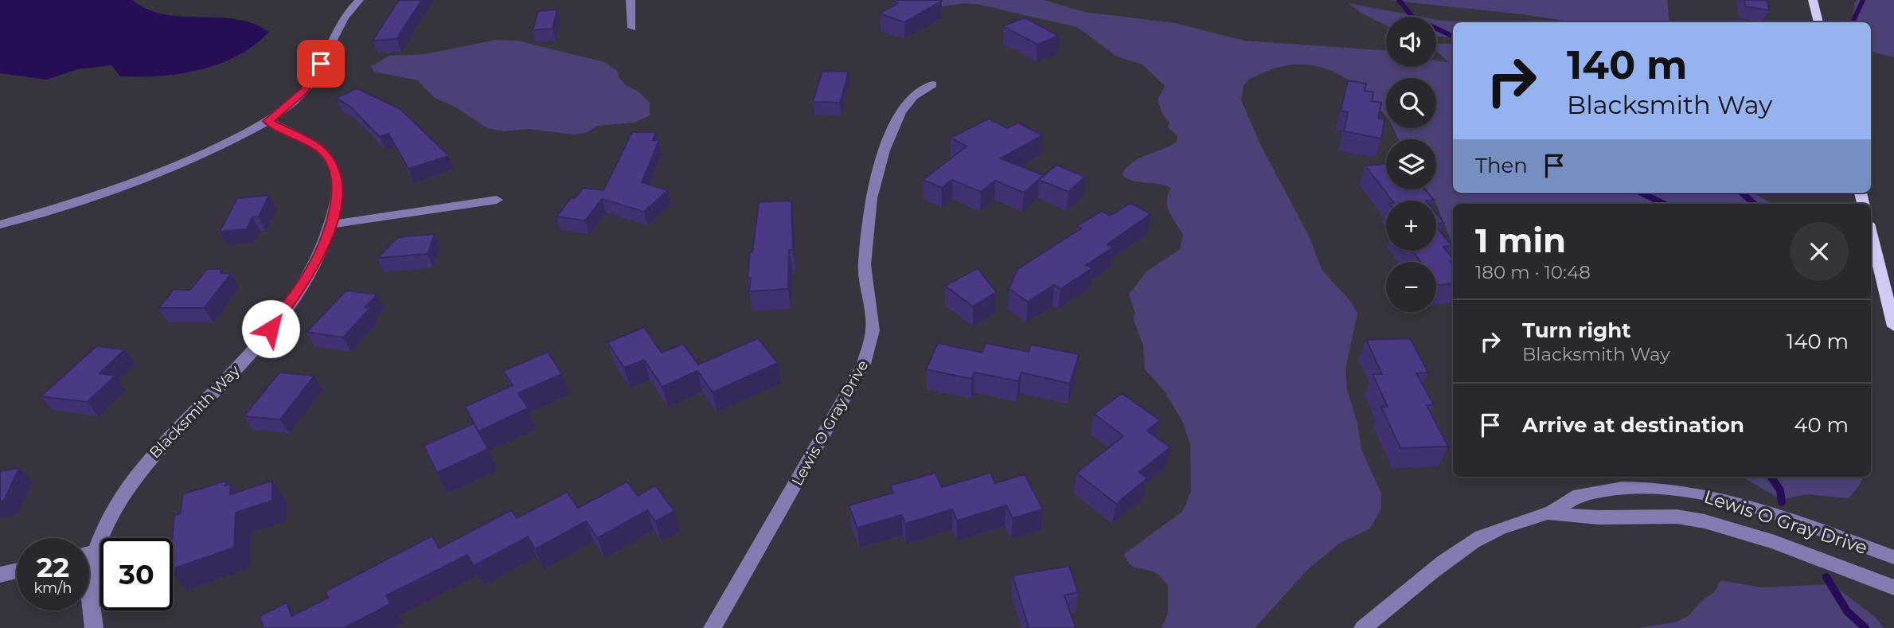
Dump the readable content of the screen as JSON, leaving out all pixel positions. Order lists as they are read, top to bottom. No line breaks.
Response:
{"streets":{"street":["Blacksmith Way","Lewis O Gray Drive"]},"page":{"map_buttons":["+","−"],"turn":["140 m","Blacksmith Way"],"then":"Then","heading":["1 min","180 m · 10:48"],"list":[{"name":"Turn right","note":"Blacksmith Way","value":"140 m"},{"name":"Arrive at destination","value":"40 m"}],"speed":"22 km/h","limit":"30"}}
